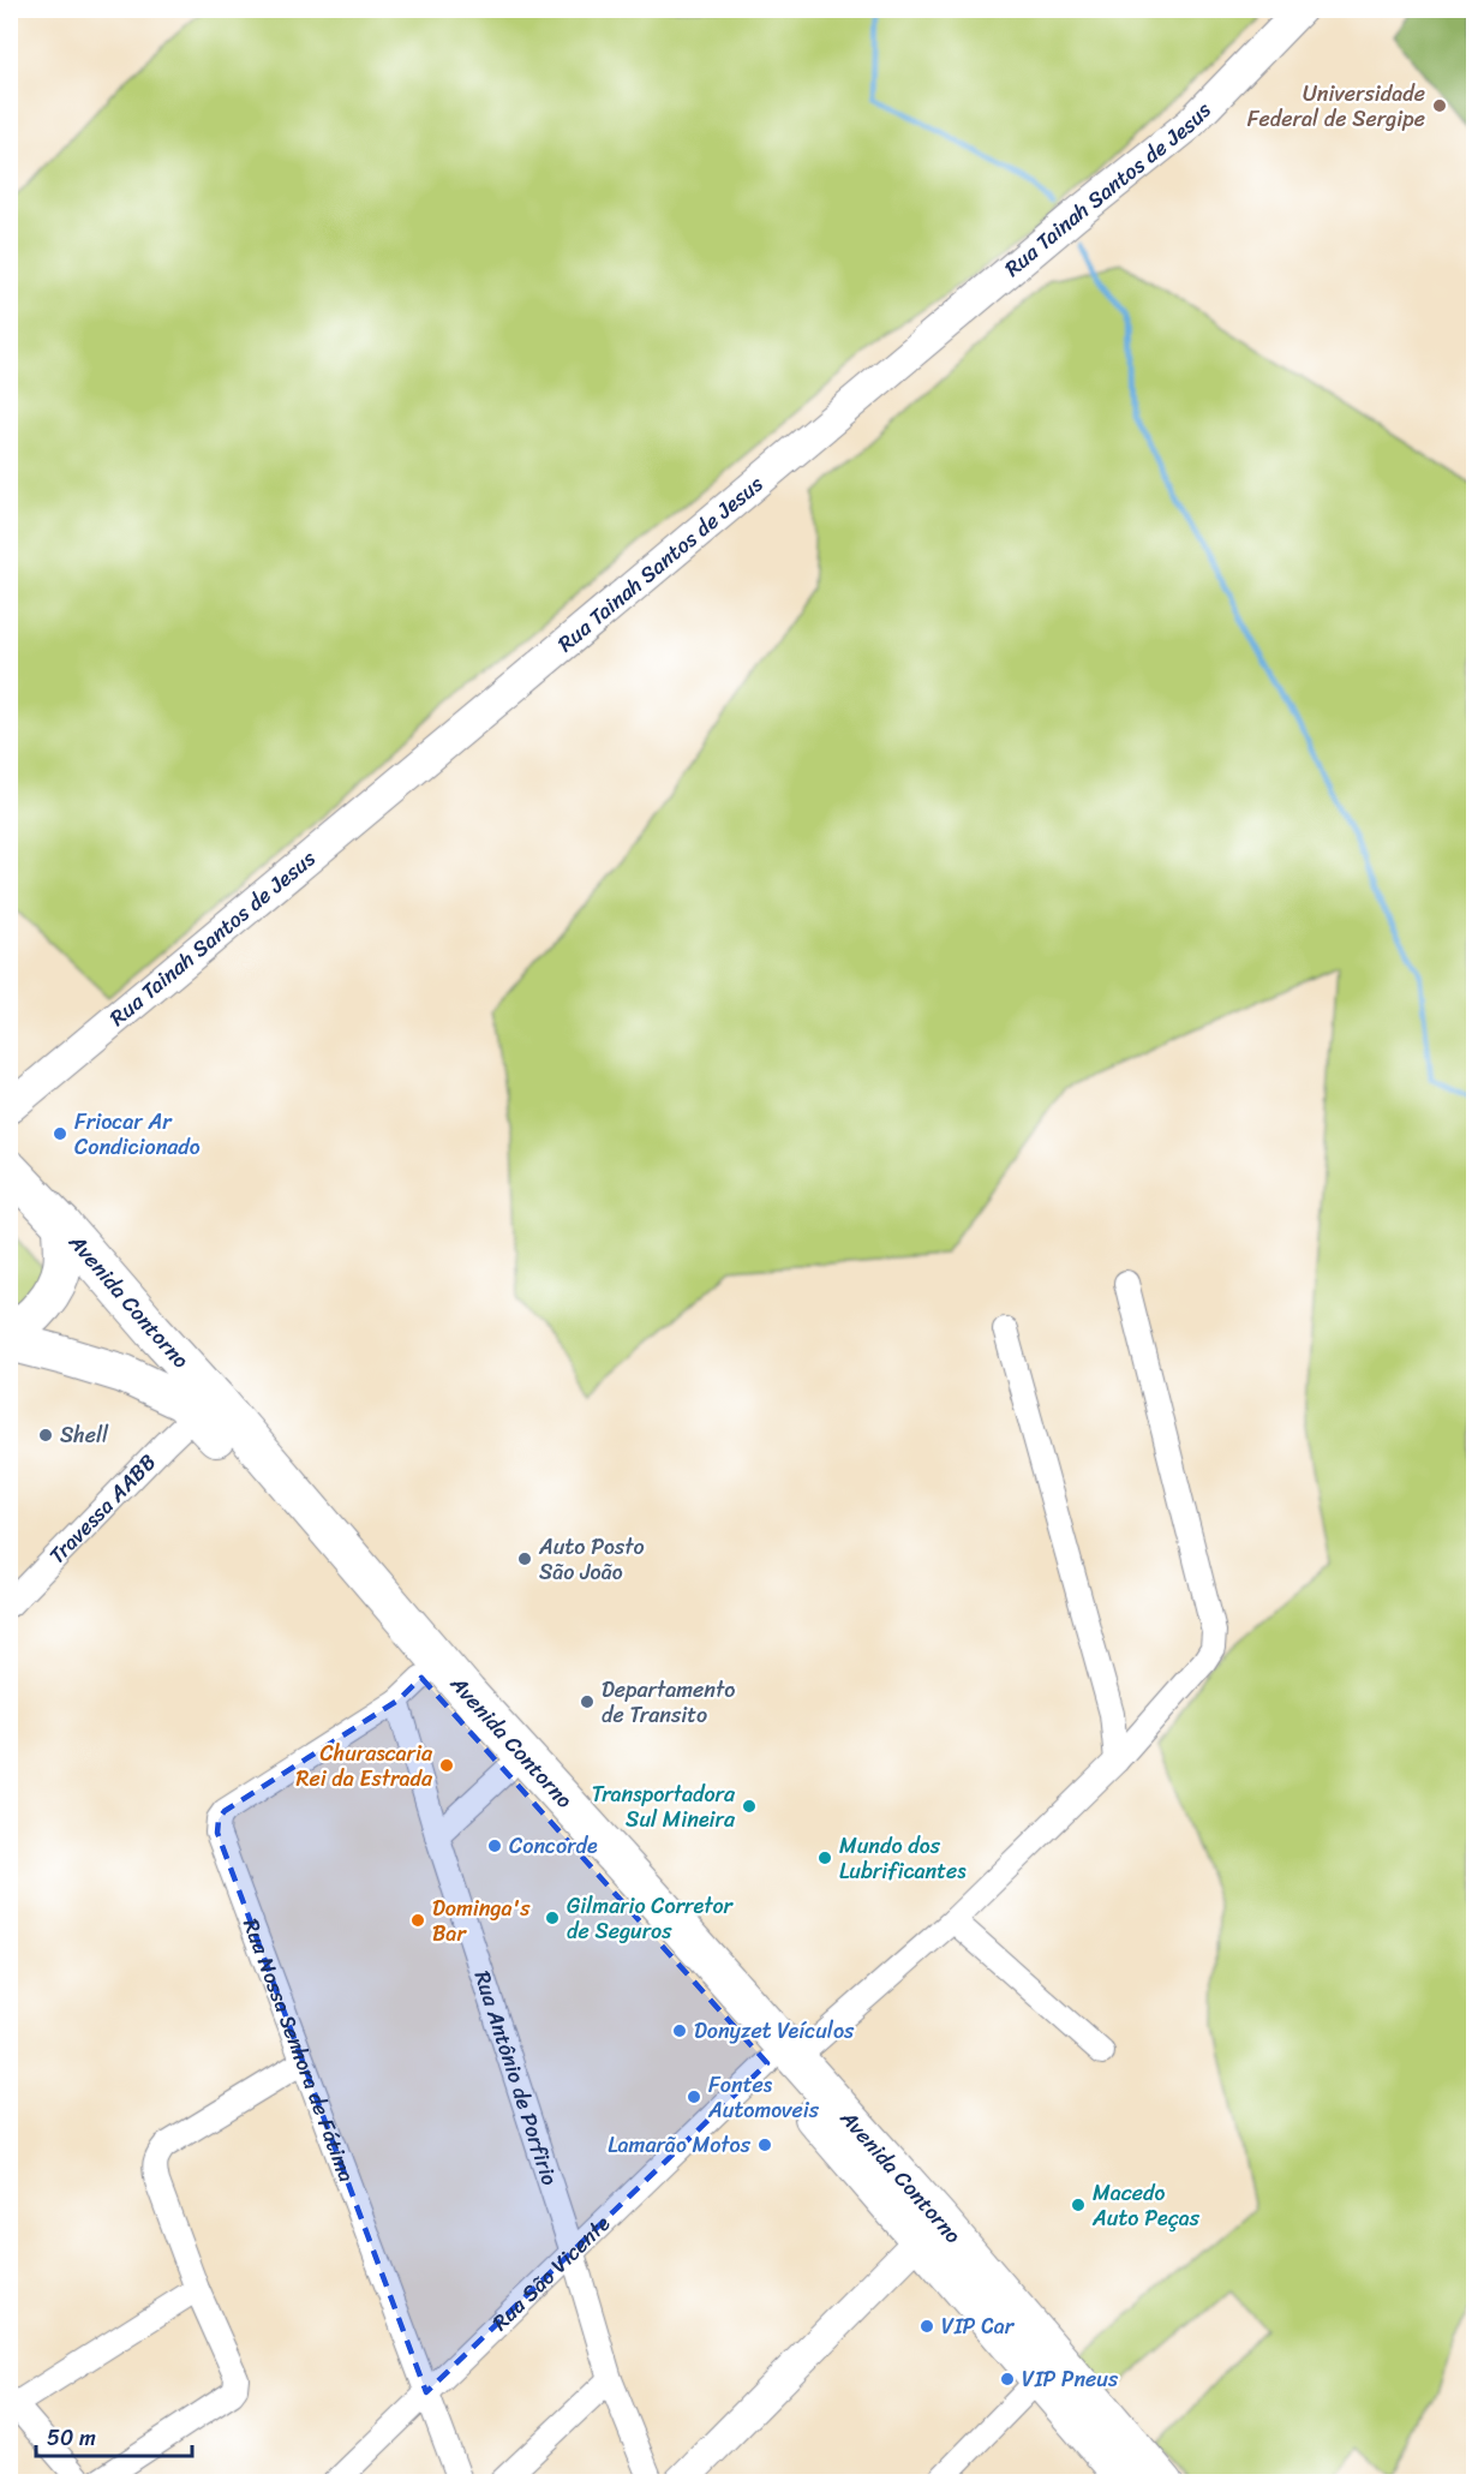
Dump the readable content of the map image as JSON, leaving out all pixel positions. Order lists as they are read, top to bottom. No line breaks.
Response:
{"streets":{"main road":["Avenida Contorno"],"street":["Rua Tainah Santos de Jesus","Travessa AABB","Rua Nossa Senhora de Fátima","Rua Antônio de Porfirio","Rua São Vicente"]},"crossings":[["Avenida Contorno","Travessa AABB"],["Avenida Contorno","Rua Nossa Senhora de Fátima"],["Avenida Contorno","Rua Antônio de Porfirio"],["Avenida Contorno","Rua São Vicente"],["Rua Nossa Senhora de Fátima","Rua Antônio de Porfirio"],["Rua Nossa Senhora de Fátima","Rua São Vicente"],["Rua Antônio de Porfirio","Rua São Vicente"]],"places":["Universidade Federal de Sergipe","Friocar Ar Condicionado","Shell","Auto Posto São João","Departamento de Transito","Churascaria Rei da Estrada","Transportadora Sul Mineira","Concorde","Mundo dos Lubrificantes","Gilmario Corretor de Seguros","Dominga's Bar","Donyzet Veículos","Fontes Automoveis","Lamarão Motos","Macedo Auto Peças","VIP Car","VIP Pneus"],"scale_bar":"50 m"}
